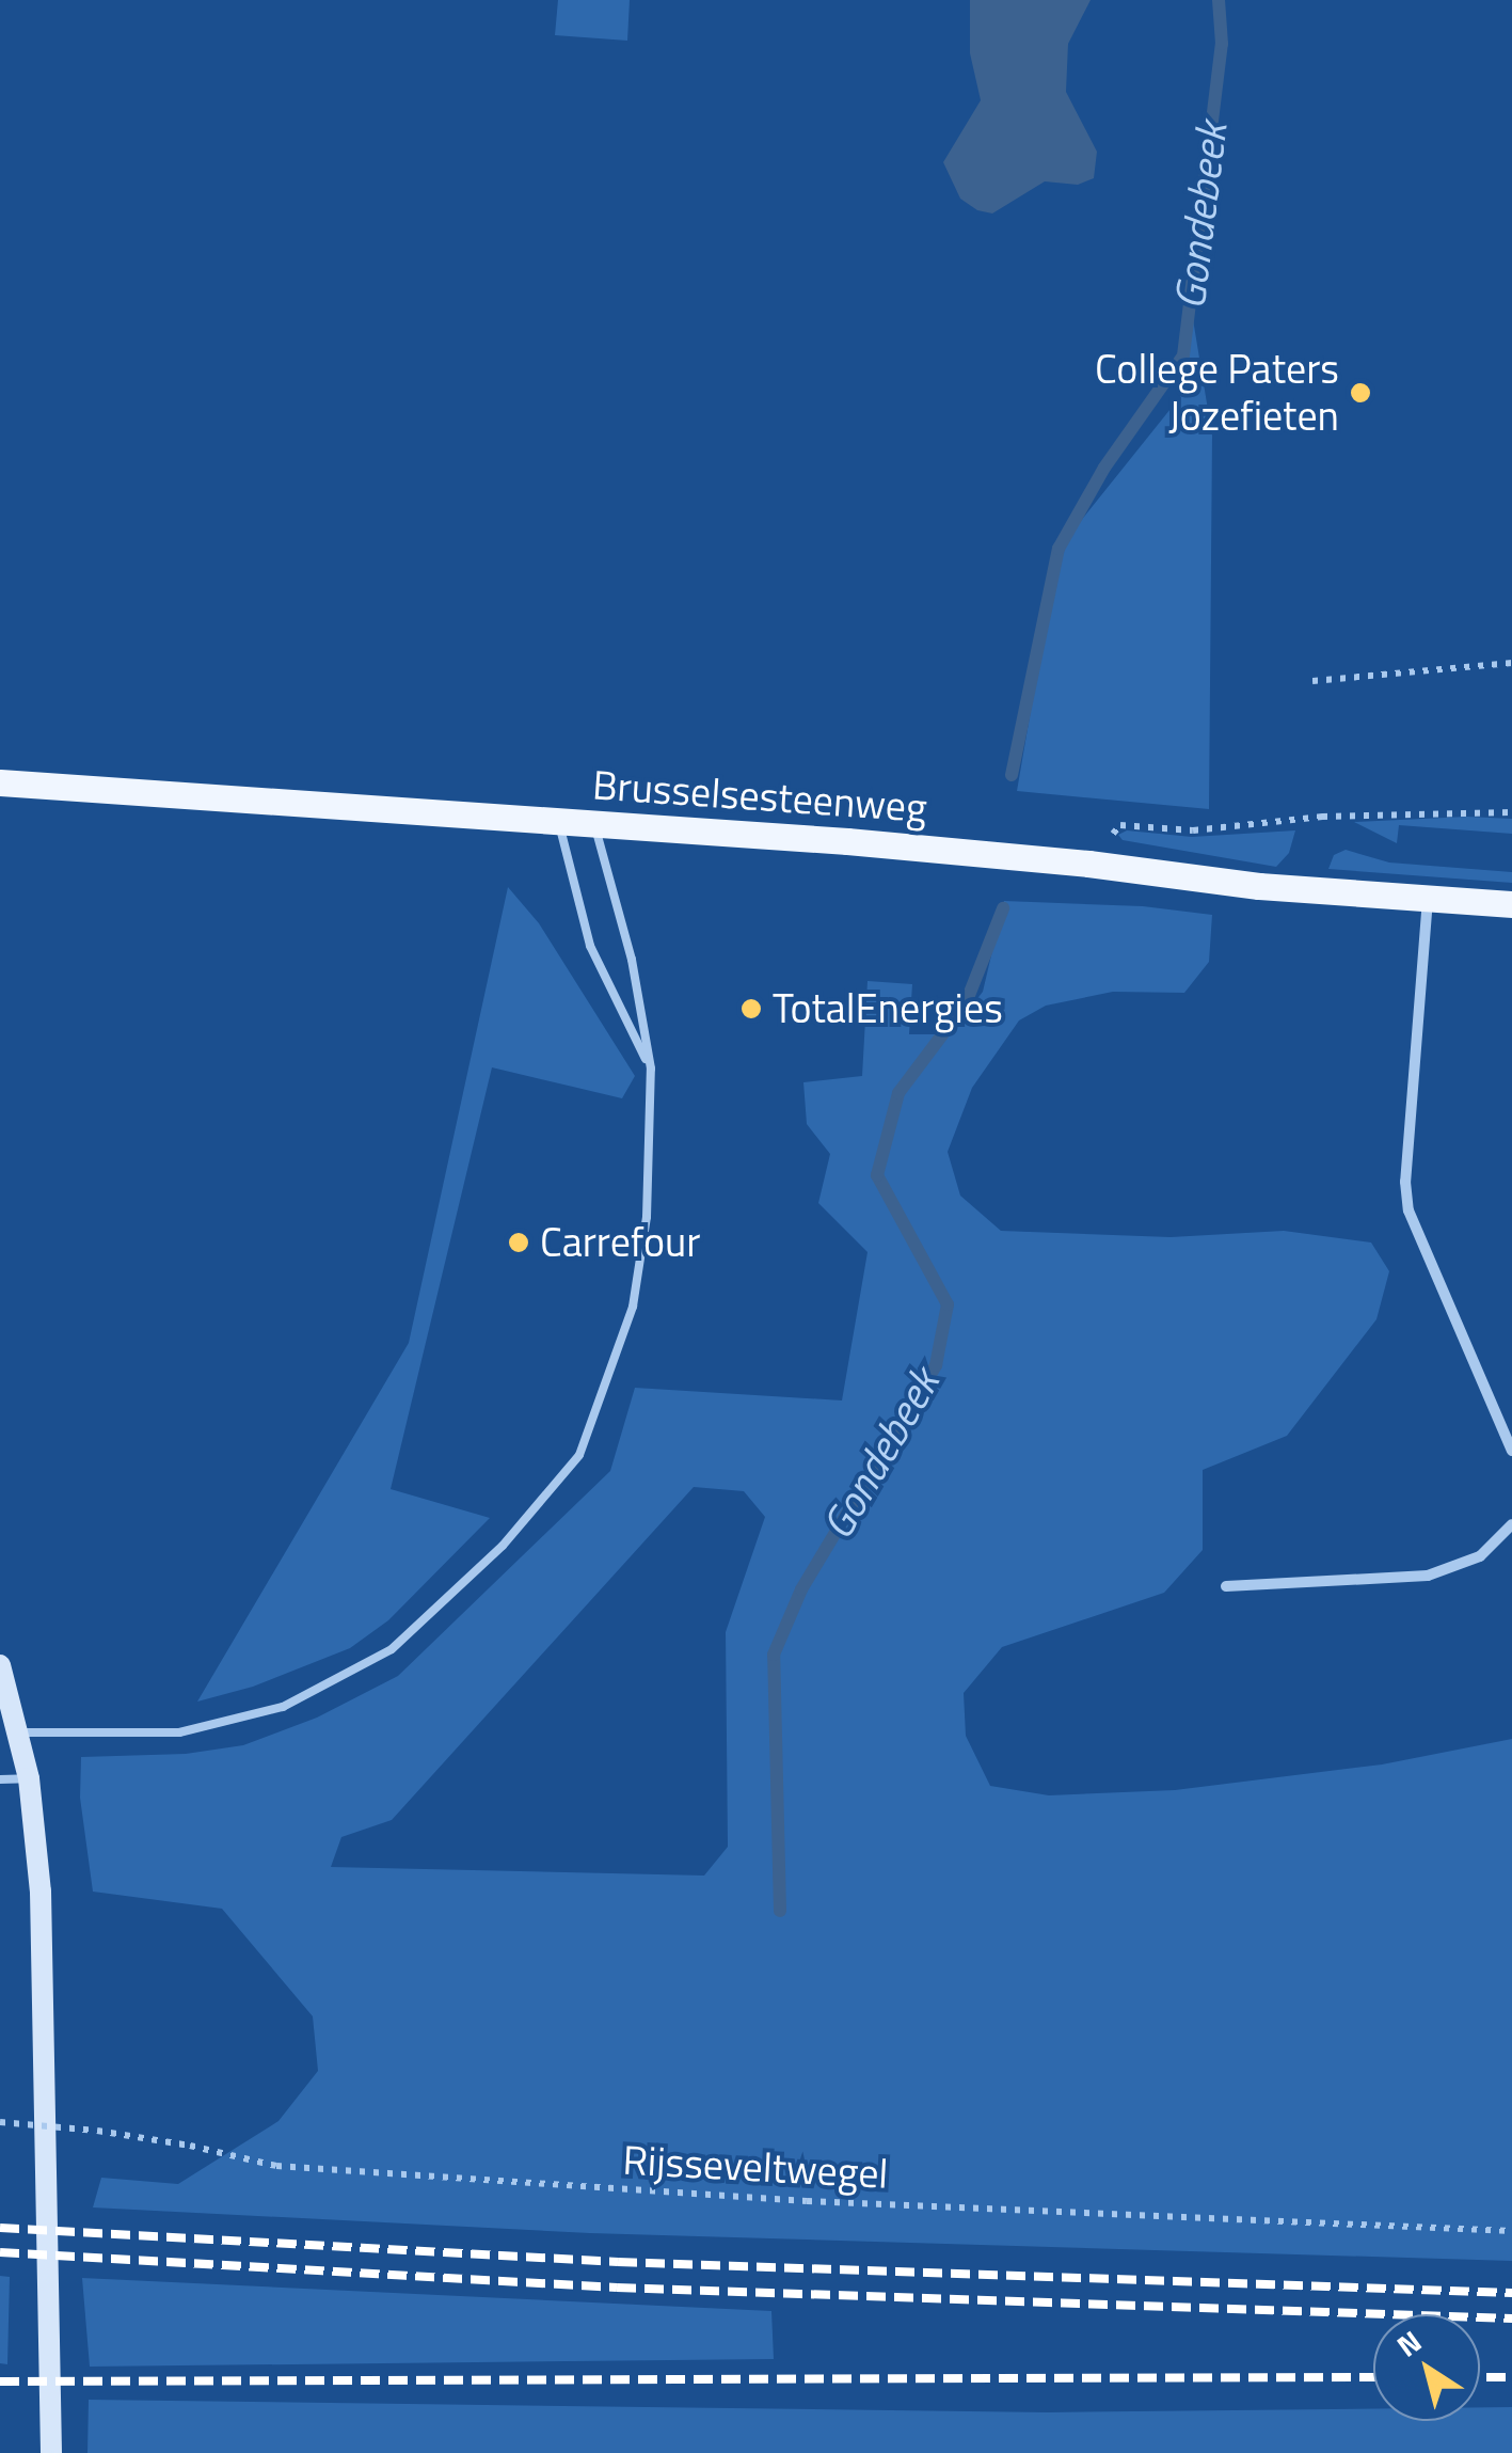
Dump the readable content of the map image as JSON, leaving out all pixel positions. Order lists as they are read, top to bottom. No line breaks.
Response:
{"streets":{"main road":["Brusselsesteenweg"],"path":["Rijsseveltwegel"]},"water":["Gondebeek"],"places":["College Paters Jozefieten","TotalEnergies","Carrefour"],"north":"top left"}
